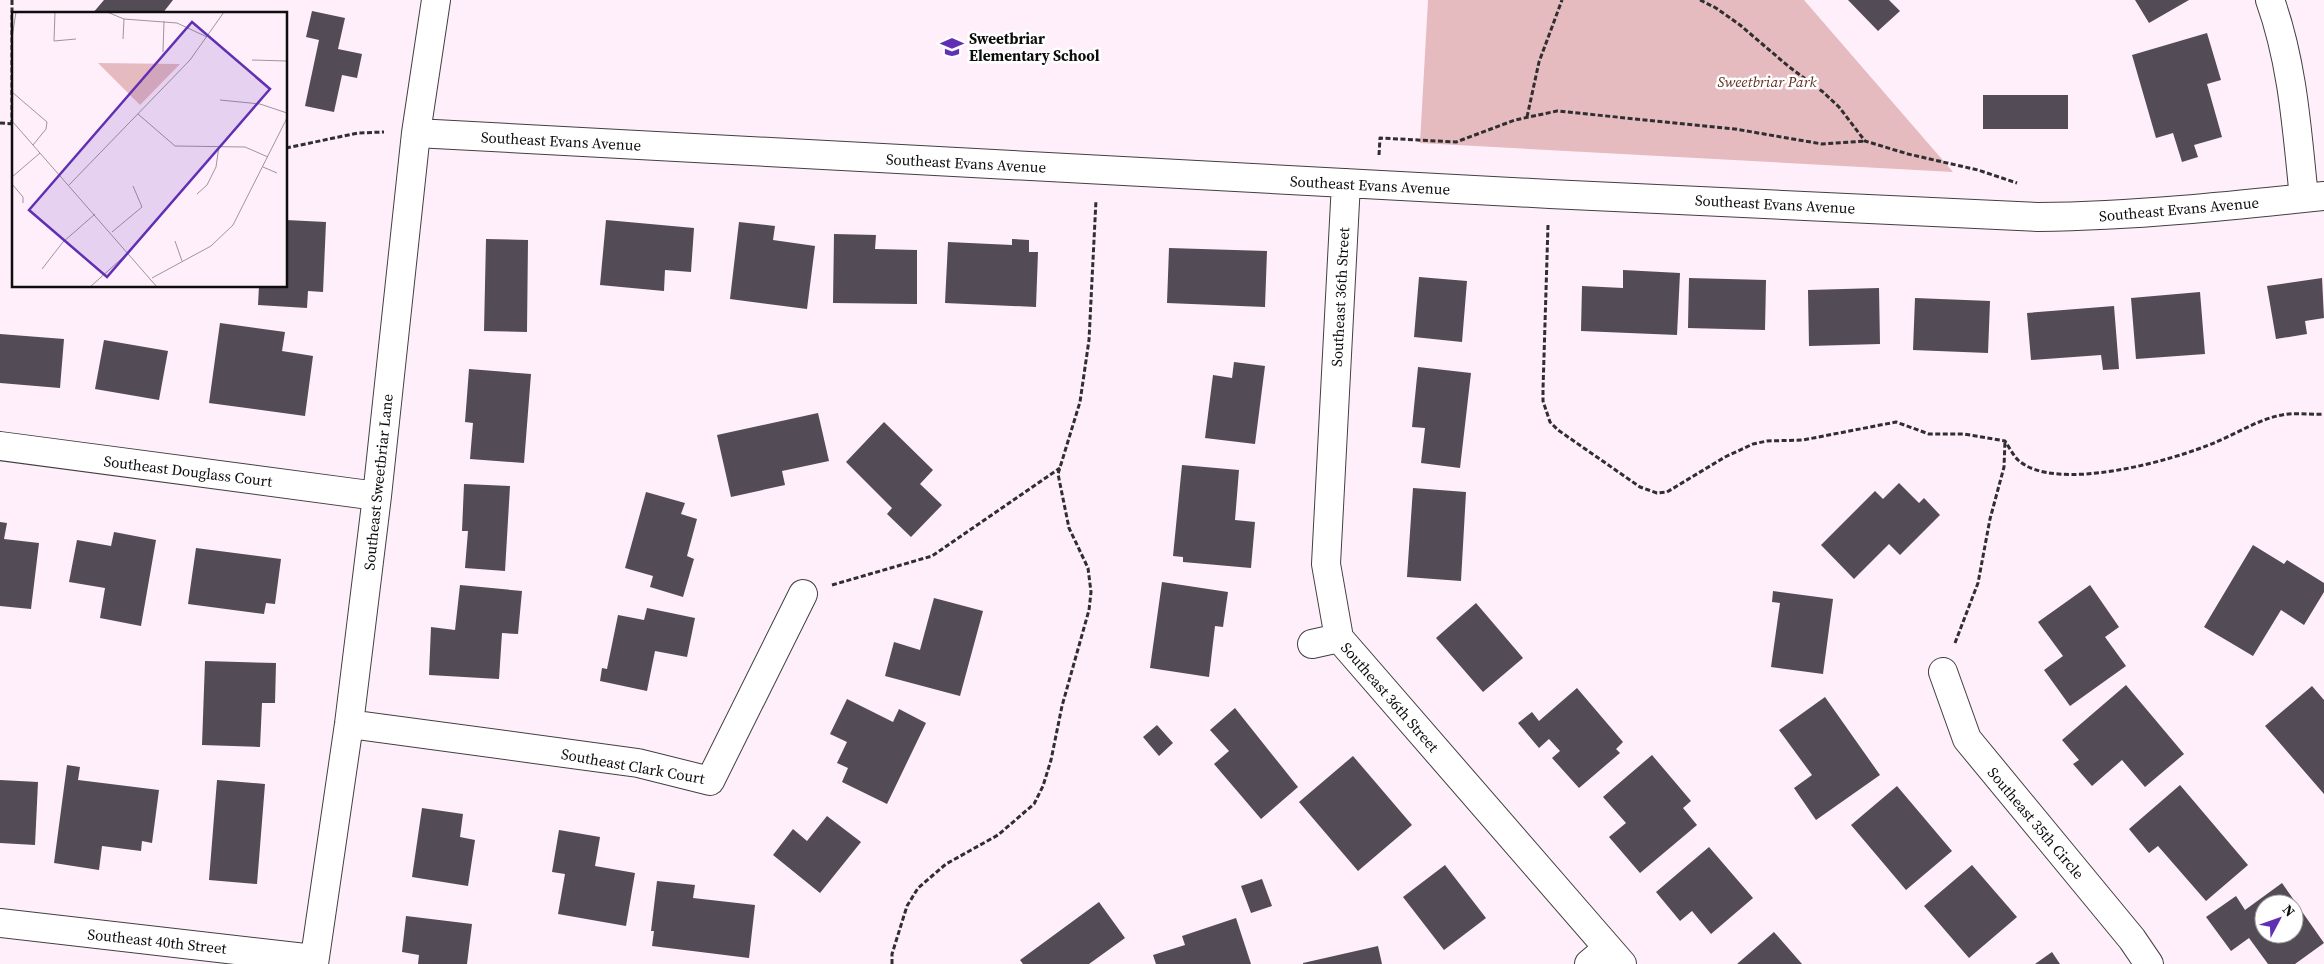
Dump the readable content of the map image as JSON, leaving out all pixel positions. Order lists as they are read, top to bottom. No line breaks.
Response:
{"streets":{"street":["Southeast Evans Avenue","Southeast 36th Street","Southeast Douglass Court","Southeast Sweetbriar Lane","Southeast Clark Court","Southeast 35th Circle","Southeast 40th Street"]},"crossings":[["Southeast Evans Avenue","Southeast 36th Street"],["Southeast Evans Avenue","Southeast Sweetbriar Lane"],["Southeast Douglass Court","Southeast Sweetbriar Lane"],["Southeast Sweetbriar Lane","Southeast Clark Court"],["Southeast Sweetbriar Lane","Southeast 40th Street"]],"parks":["Sweetbriar Park"],"places":{"school or university":["Sweetbriar Elementary School"]},"north":"top right"}
